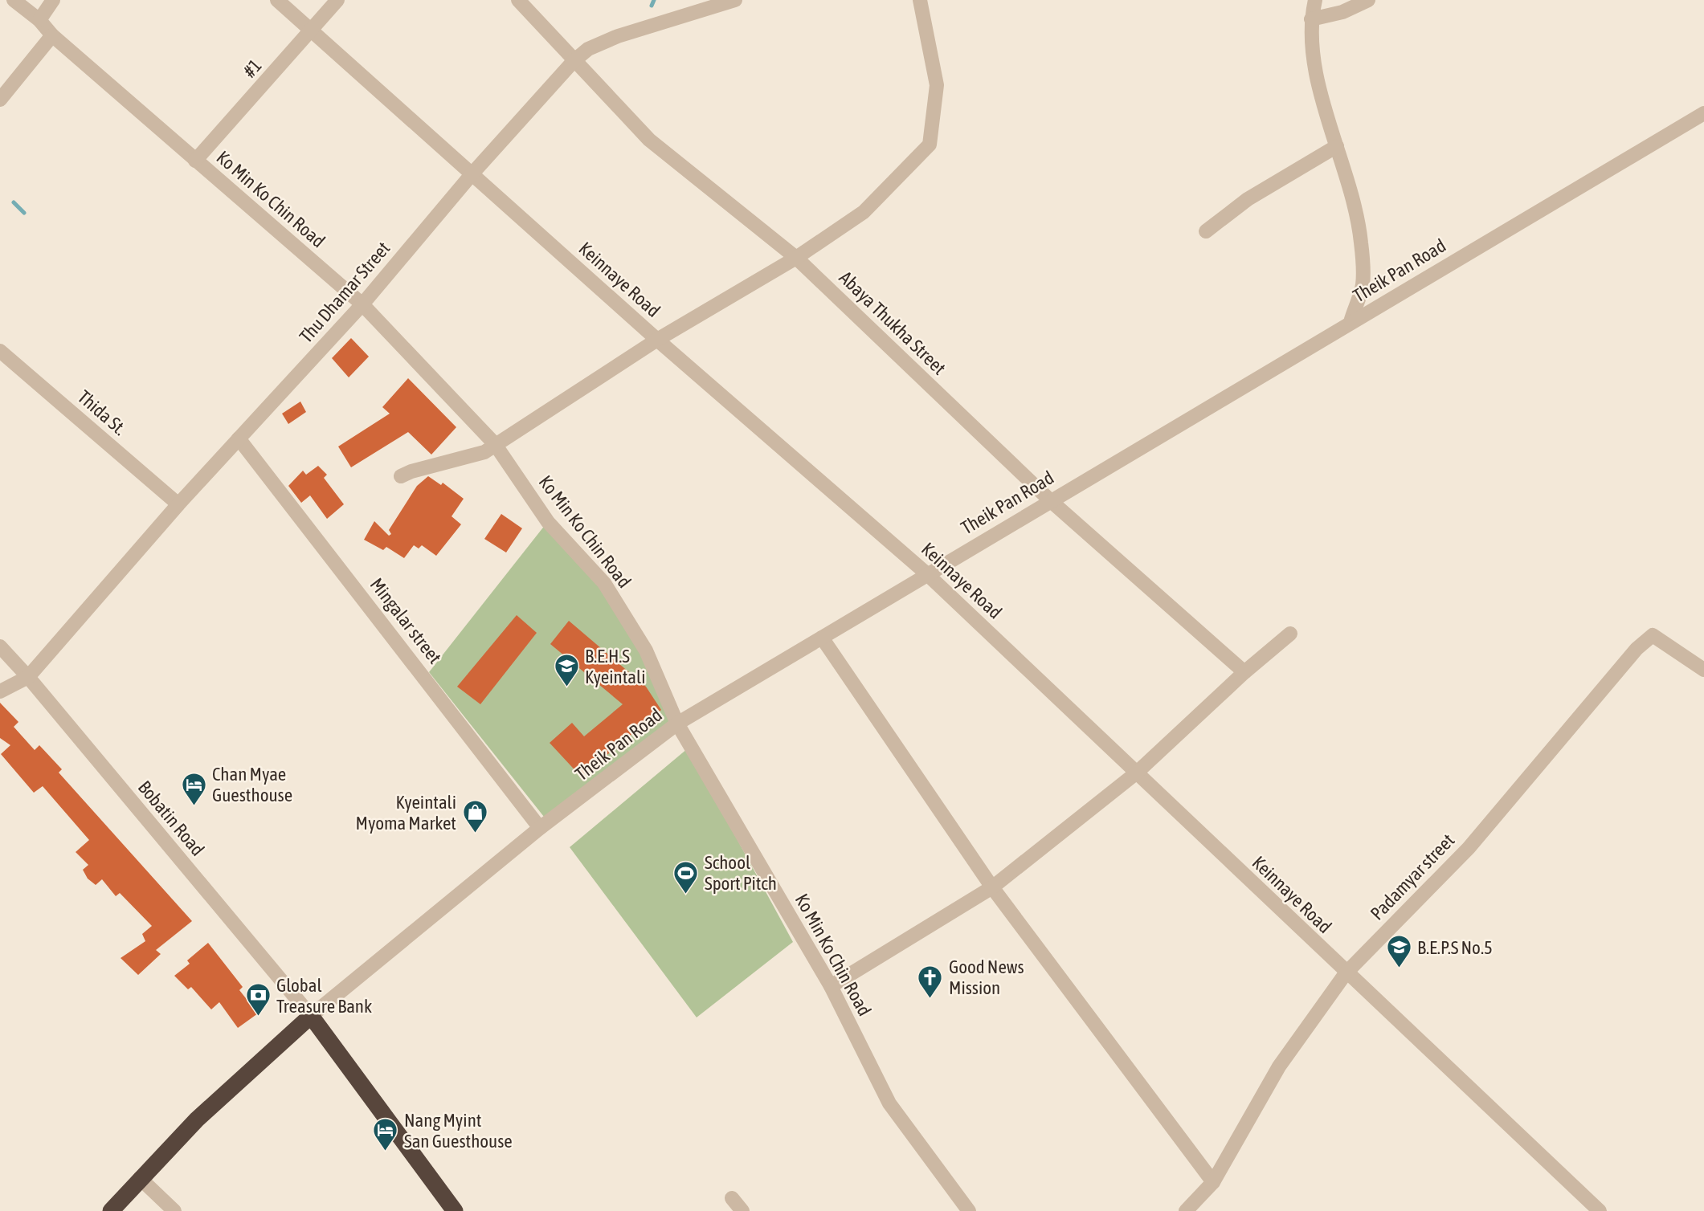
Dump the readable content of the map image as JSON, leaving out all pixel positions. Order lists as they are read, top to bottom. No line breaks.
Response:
{"streets":{"street":["#1","Ko Min Ko Chin Road","Theik Pan Road","Keinnaye Road","Thu Dhamar Street","Abaya Thukha Street","Thida St.","Mingalar street","Bobatin Road","Padamyar street"]},"crossings":[["#1","Ko Min Ko Chin Road"],["#1","Keinnaye Road"],["Ko Min Ko Chin Road","Theik Pan Road"],["Ko Min Ko Chin Road","Thu Dhamar Street"],["Theik Pan Road","Keinnaye Road"],["Theik Pan Road","Abaya Thukha Street"],["Theik Pan Road","Mingalar street"],["Theik Pan Road","Bobatin Road"],["Keinnaye Road","Thu Dhamar Street"],["Keinnaye Road","Padamyar street"],["Thu Dhamar Street","Abaya Thukha Street"],["Thu Dhamar Street","Thida St."],["Thu Dhamar Street","Mingalar street"],["Thu Dhamar Street","Bobatin Road"]],"places":{"school or university":["B.E.H.S Kyeintali","B.E.P.S No.5"],"hotel":["Chan Myae Guesthouse","Nang Myint San Guesthouse"],"shop":["Kyeintali Myoma Market"],"sports":["School Sport Pitch"],"church":["Good News Mission"],"bank":["Global Treasure Bank"]}}
